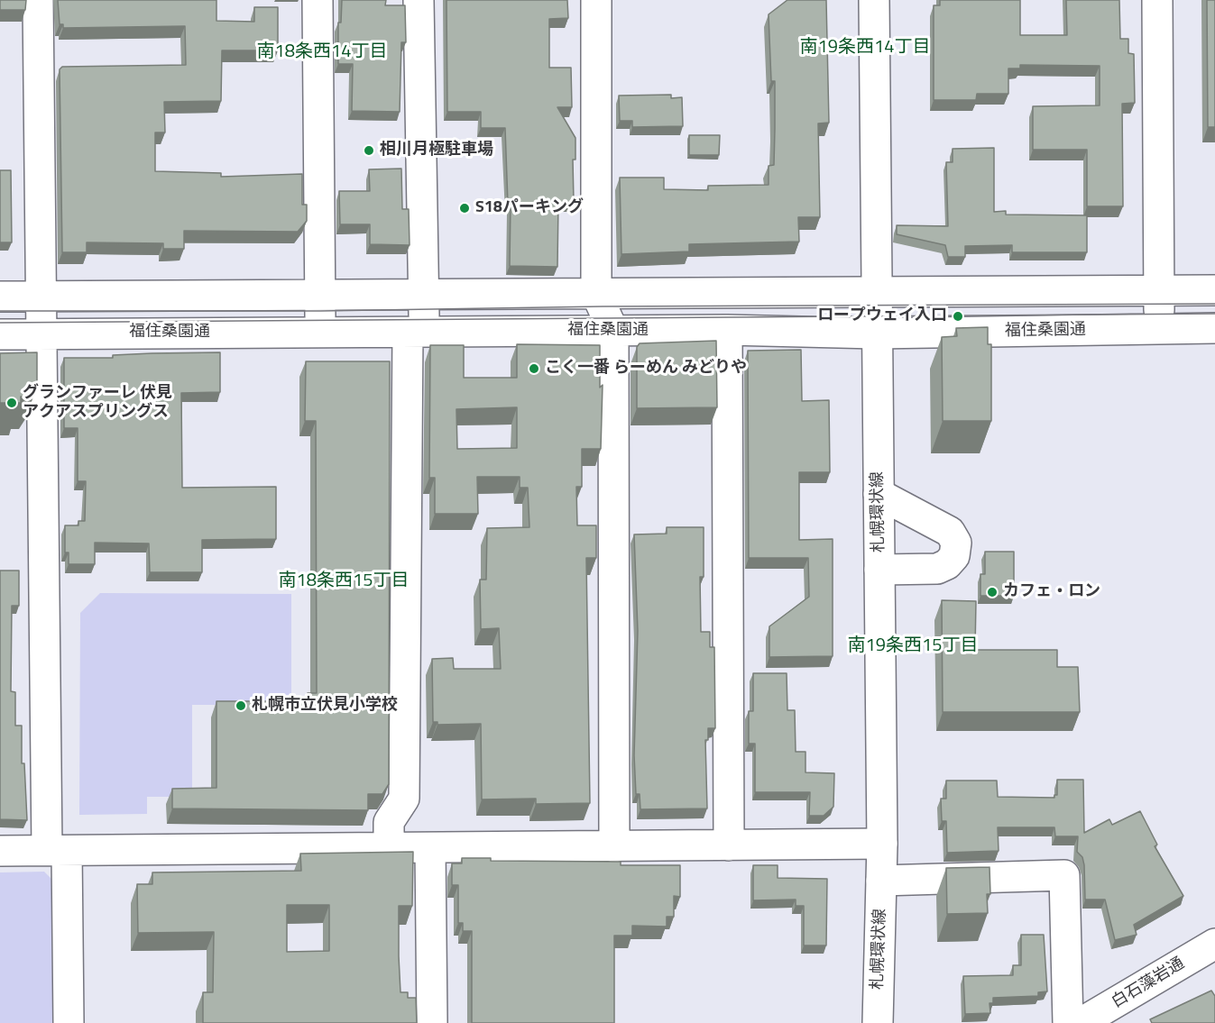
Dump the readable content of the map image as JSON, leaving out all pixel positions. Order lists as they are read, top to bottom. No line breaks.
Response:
{"streets":{"street":["福住桑園通","札幌環状線","白石藻岩通"]},"crossings":[["福住桑園通","札幌環状線"]],"districts":["南19条西14丁目","南18条西14丁目","南18条西15丁目","南19条西15丁目"],"places":["相川月極駐車場","S18パーキング","ロープウェイ入口","こく一番 らーめん みどりや","グランファーレ 伏見 アクアスプリングス","カフェ・ロン","札幌市立伏見小学校"]}
